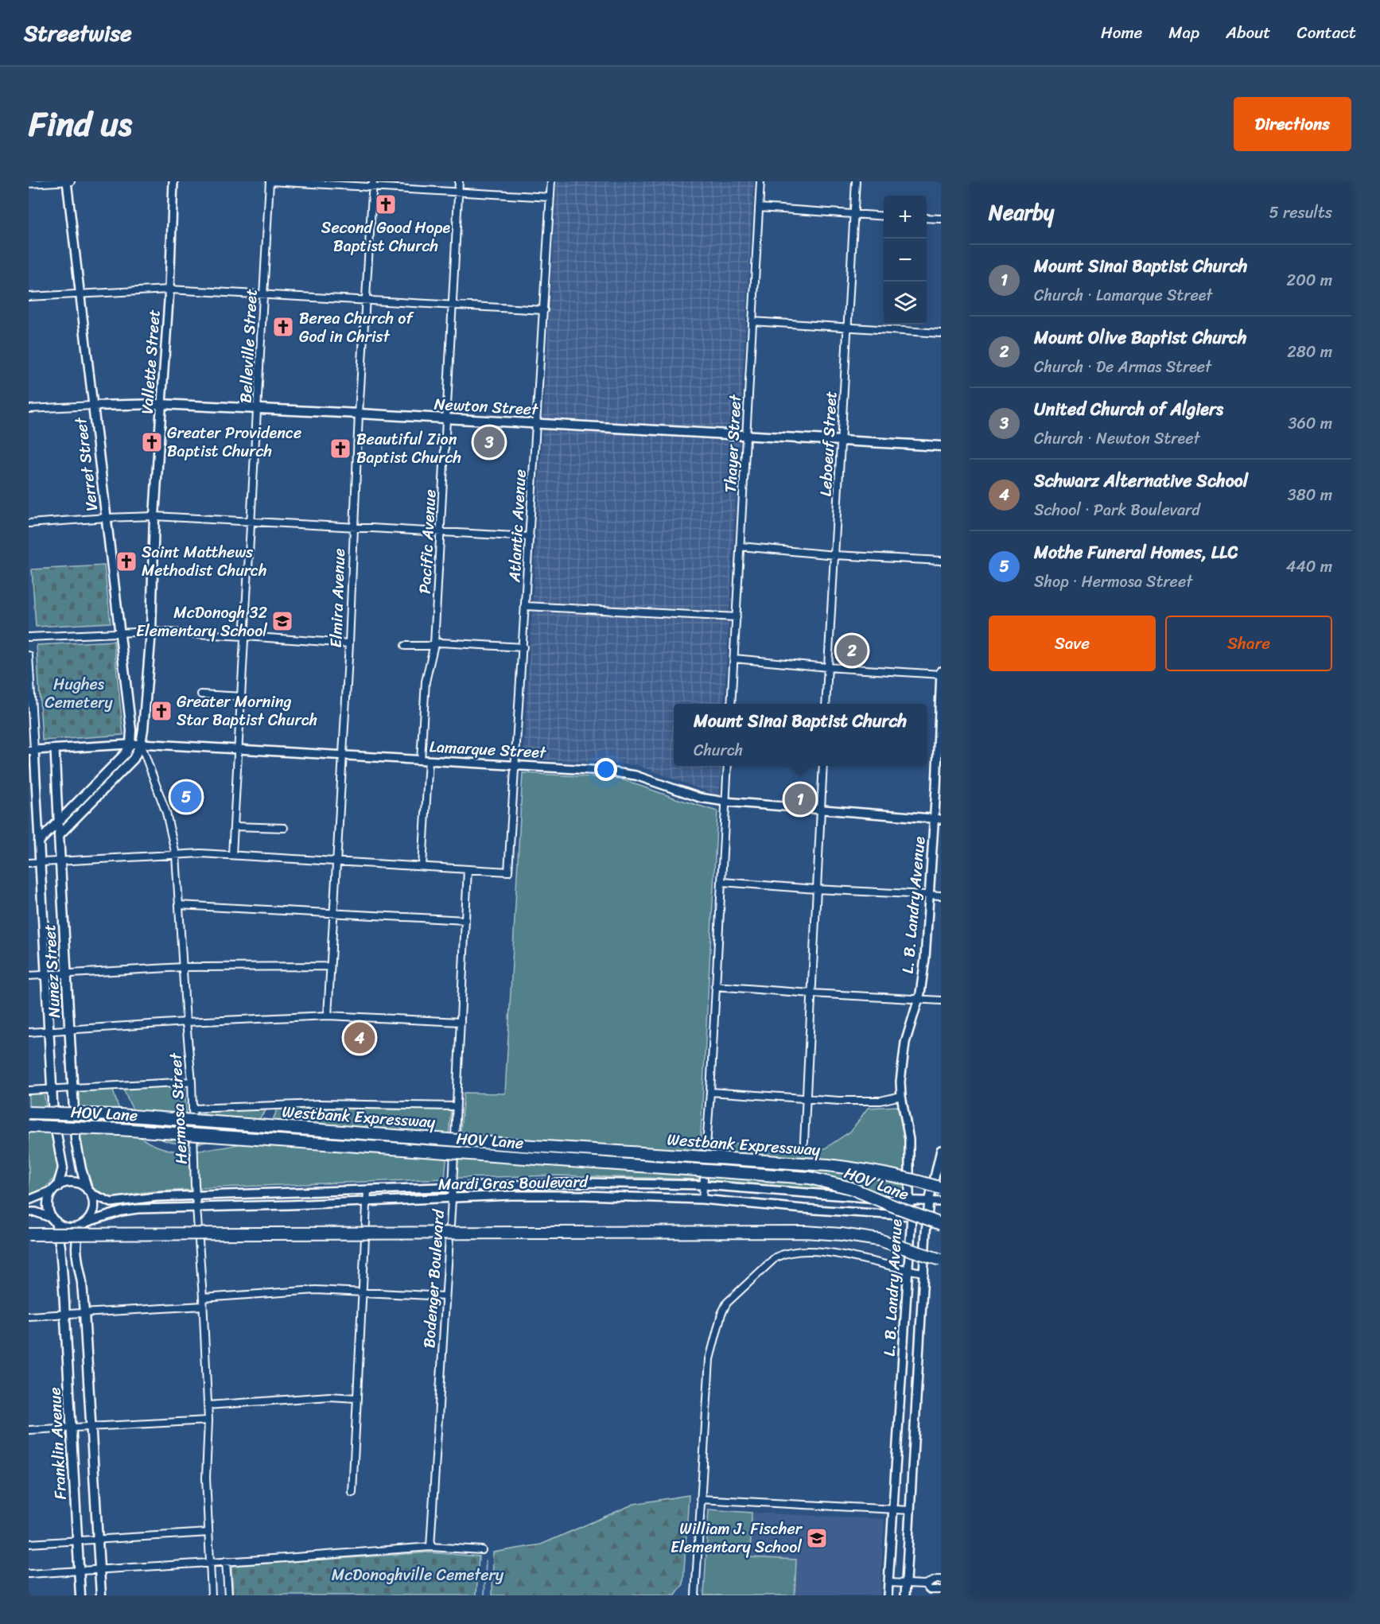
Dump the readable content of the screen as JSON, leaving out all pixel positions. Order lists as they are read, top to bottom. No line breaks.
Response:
{"streets":{"highway":["HOV Lane","Westbank Expressway"],"main road":["Vallette Street","Newton Street","Verret Street","Nunez Street","Franklin Avenue"],"street":["Belleville Street","Thayer Street","Leboeuf Street","Atlantic Avenue","Pacific Avenue","Elmira Avenue","Lamarque Street","L. B. Landry Avenue","Hermosa Street","Mardi Gras Boulevard","Bodenger Boulevard"]},"crossings":[["Belleville Street","Newton Street"],["Belleville Street","Lamarque Street"],["Vallette Street","Newton Street"],["Vallette Street","Lamarque Street"],["Vallette Street","Hermosa Street"],["Newton Street","Thayer Street"],["Newton Street","Leboeuf Street"],["Newton Street","Verret Street"],["Newton Street","Atlantic Avenue"],["Newton Street","Pacific Avenue"],["Newton Street","Elmira Avenue"],["Verret Street","Lamarque Street"],["Atlantic Avenue","Lamarque Street"],["Atlantic Avenue","Bodenger Boulevard"],["Pacific Avenue","Lamarque Street"],["Elmira Avenue","Lamarque Street"],["Lamarque Street","L. B. Landry Avenue"],["Lamarque Street","Nunez Street"],["Lamarque Street","Hermosa Street"],["L. B. Landry Avenue","Mardi Gras Boulevard"],["Nunez Street","Mardi Gras Boulevard"],["Nunez Street","Franklin Avenue"],["Hermosa Street","Mardi Gras Boulevard"],["Mardi Gras Boulevard","Bodenger Boulevard"],["Mardi Gras Boulevard","Franklin Avenue"]],"parks":["Hughes Cemetery","McDonoghville Cemetery"],"places":{"church":["Second Good Hope Baptist Church","Berea Church of God in Christ","Greater Providence Baptist Church","Beautiful Zion Baptist Church","Saint Matthews Methodist Church","Greater Morning Star Baptist Church"],"school or university":["McDonogh 32 Elementary School","William J. Fischer Elementary School"]},"page":{"header":"Streetwise","nav":["Home","Map","About","Contact"],"title":"Find us","buttons":["Directions",["Save","Share"]],"heading":["Nearby","5 results"],"map_buttons":["+","−"],"list":[{"mark":"1","name":"Mount Sinai Baptist Church","note":"Church · Lamarque Street","value":"200 m"},{"mark":"2","name":"Mount Olive Baptist Church","note":"Church · De Armas Street","value":"280 m"},{"mark":"3","name":"United Church of Algiers","note":"Church · Newton Street","value":"360 m"},{"mark":"4","name":"Schwarz Alternative School","note":"School · Park Boulevard","value":"380 m"},{"mark":"5","name":"Mothe Funeral Homes, LLC","note":"Shop · Hermosa Street","value":"440 m"}],"pins":["3","2","5","1","4"],"popup":["Mount Sinai Baptist Church","Church"]}}
